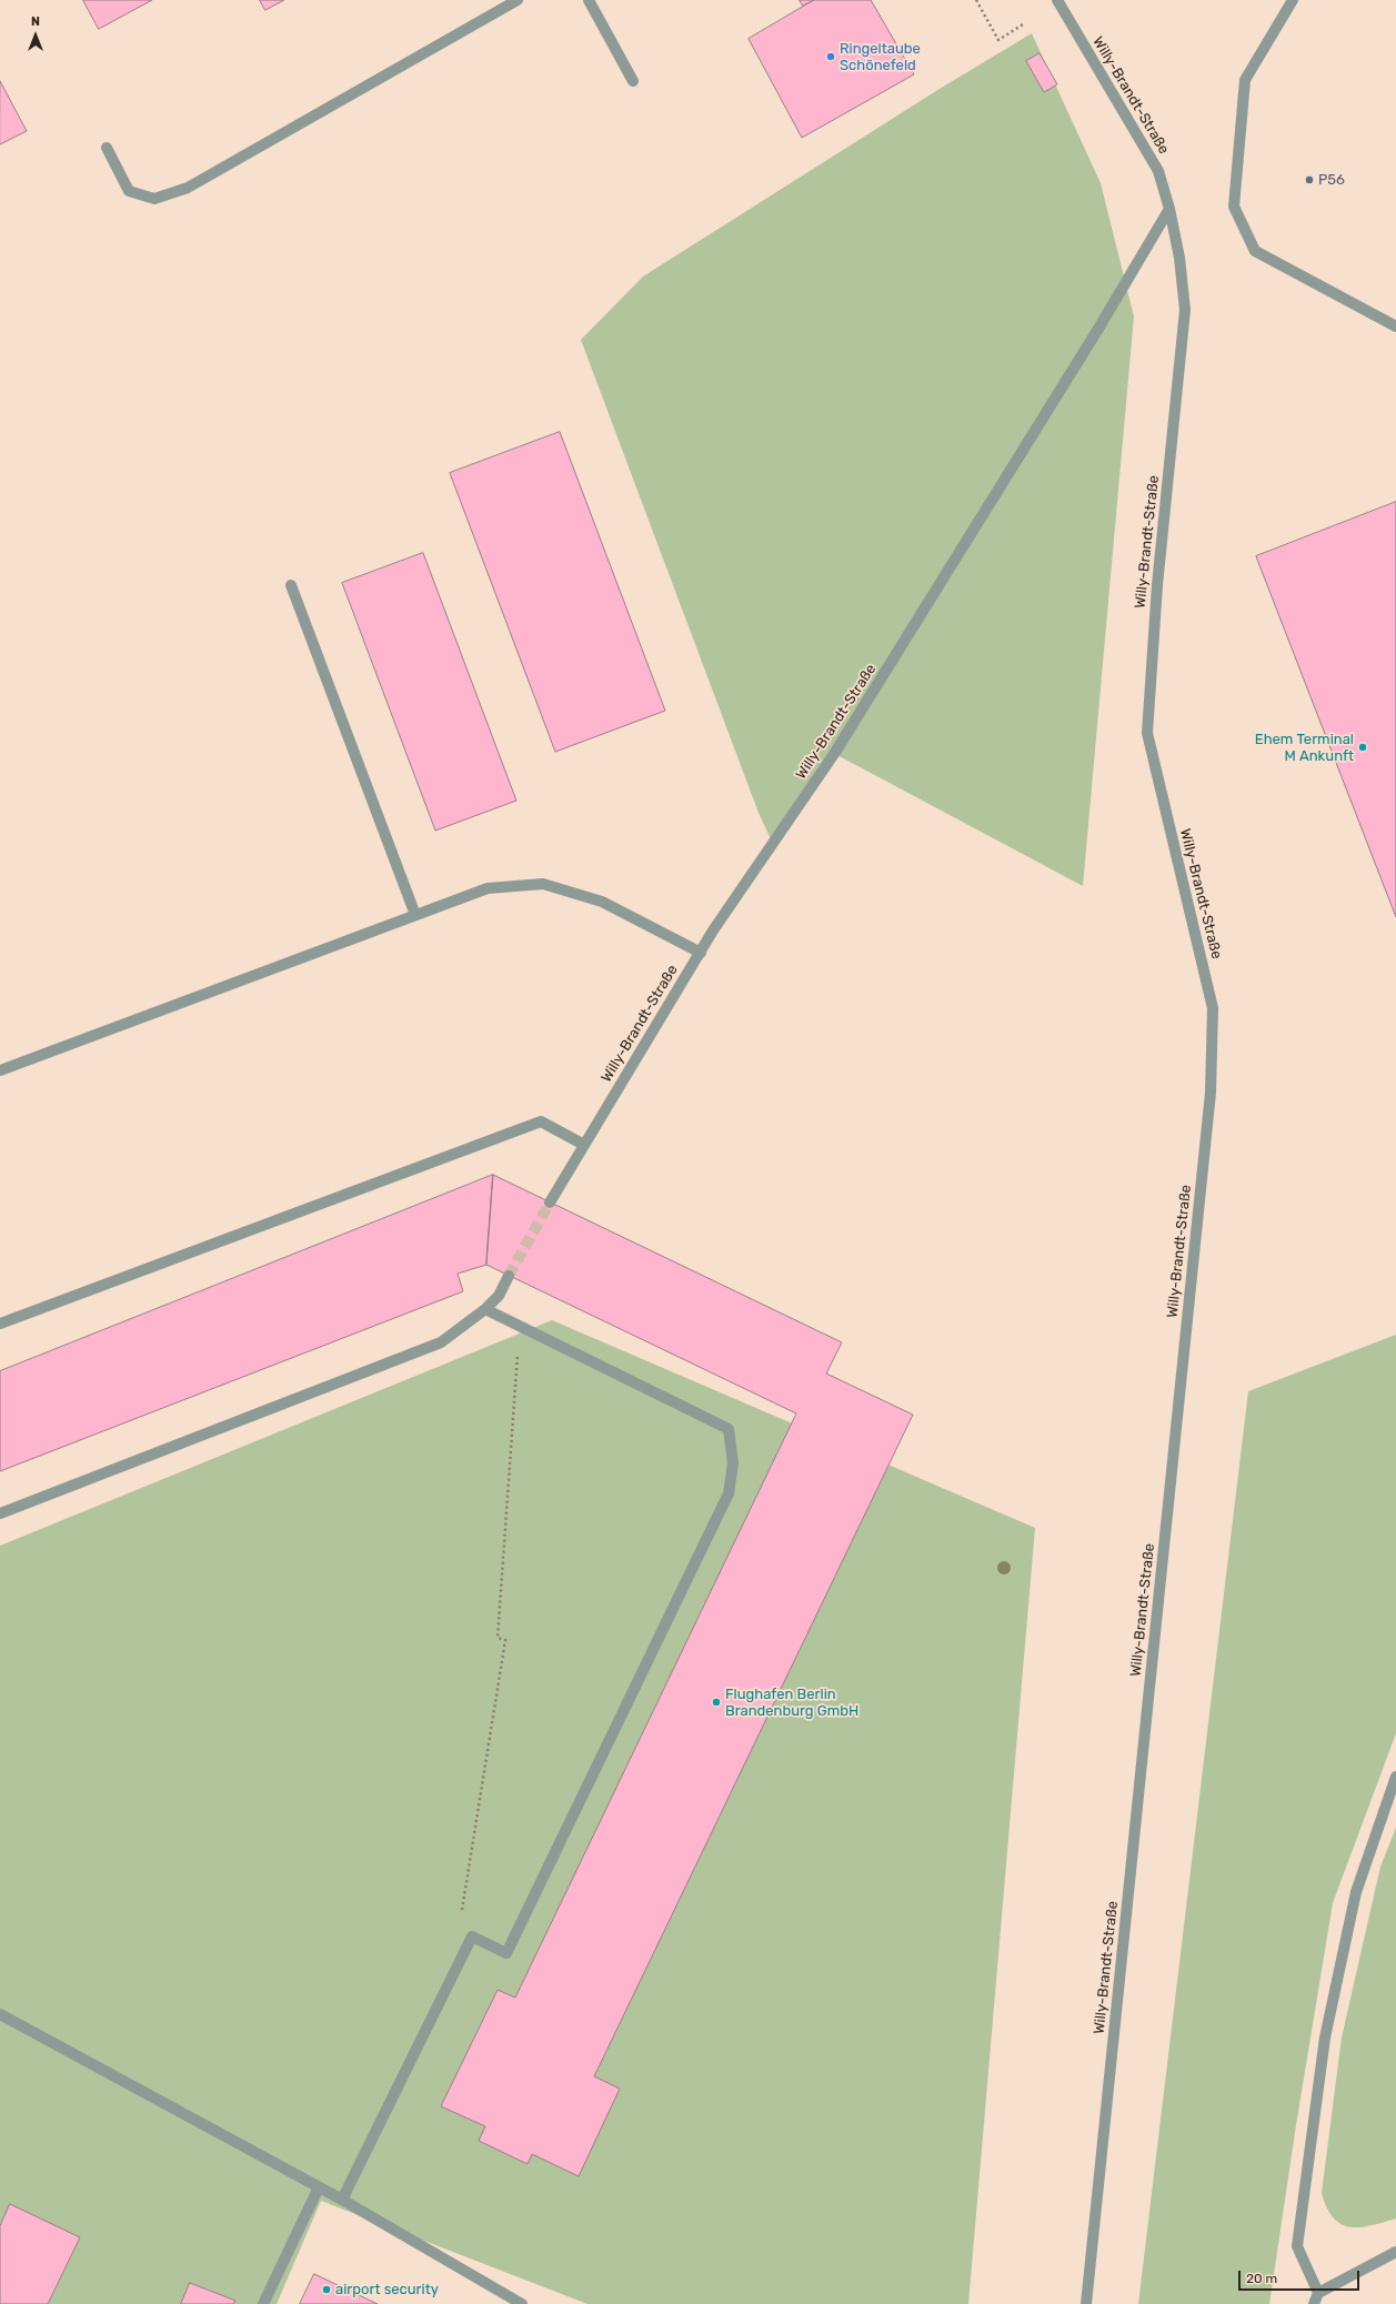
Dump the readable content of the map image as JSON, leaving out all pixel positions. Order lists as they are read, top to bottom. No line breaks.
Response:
{"streets":{"street":["Willy-Brandt-Straße"]},"places":["Ringeltaube Schönefeld","P56","Ehem Terminal M Ankunft","Flughafen Berlin Brandenburg GmbH","airport security"],"scale_bar":"20 m","north":"top"}
